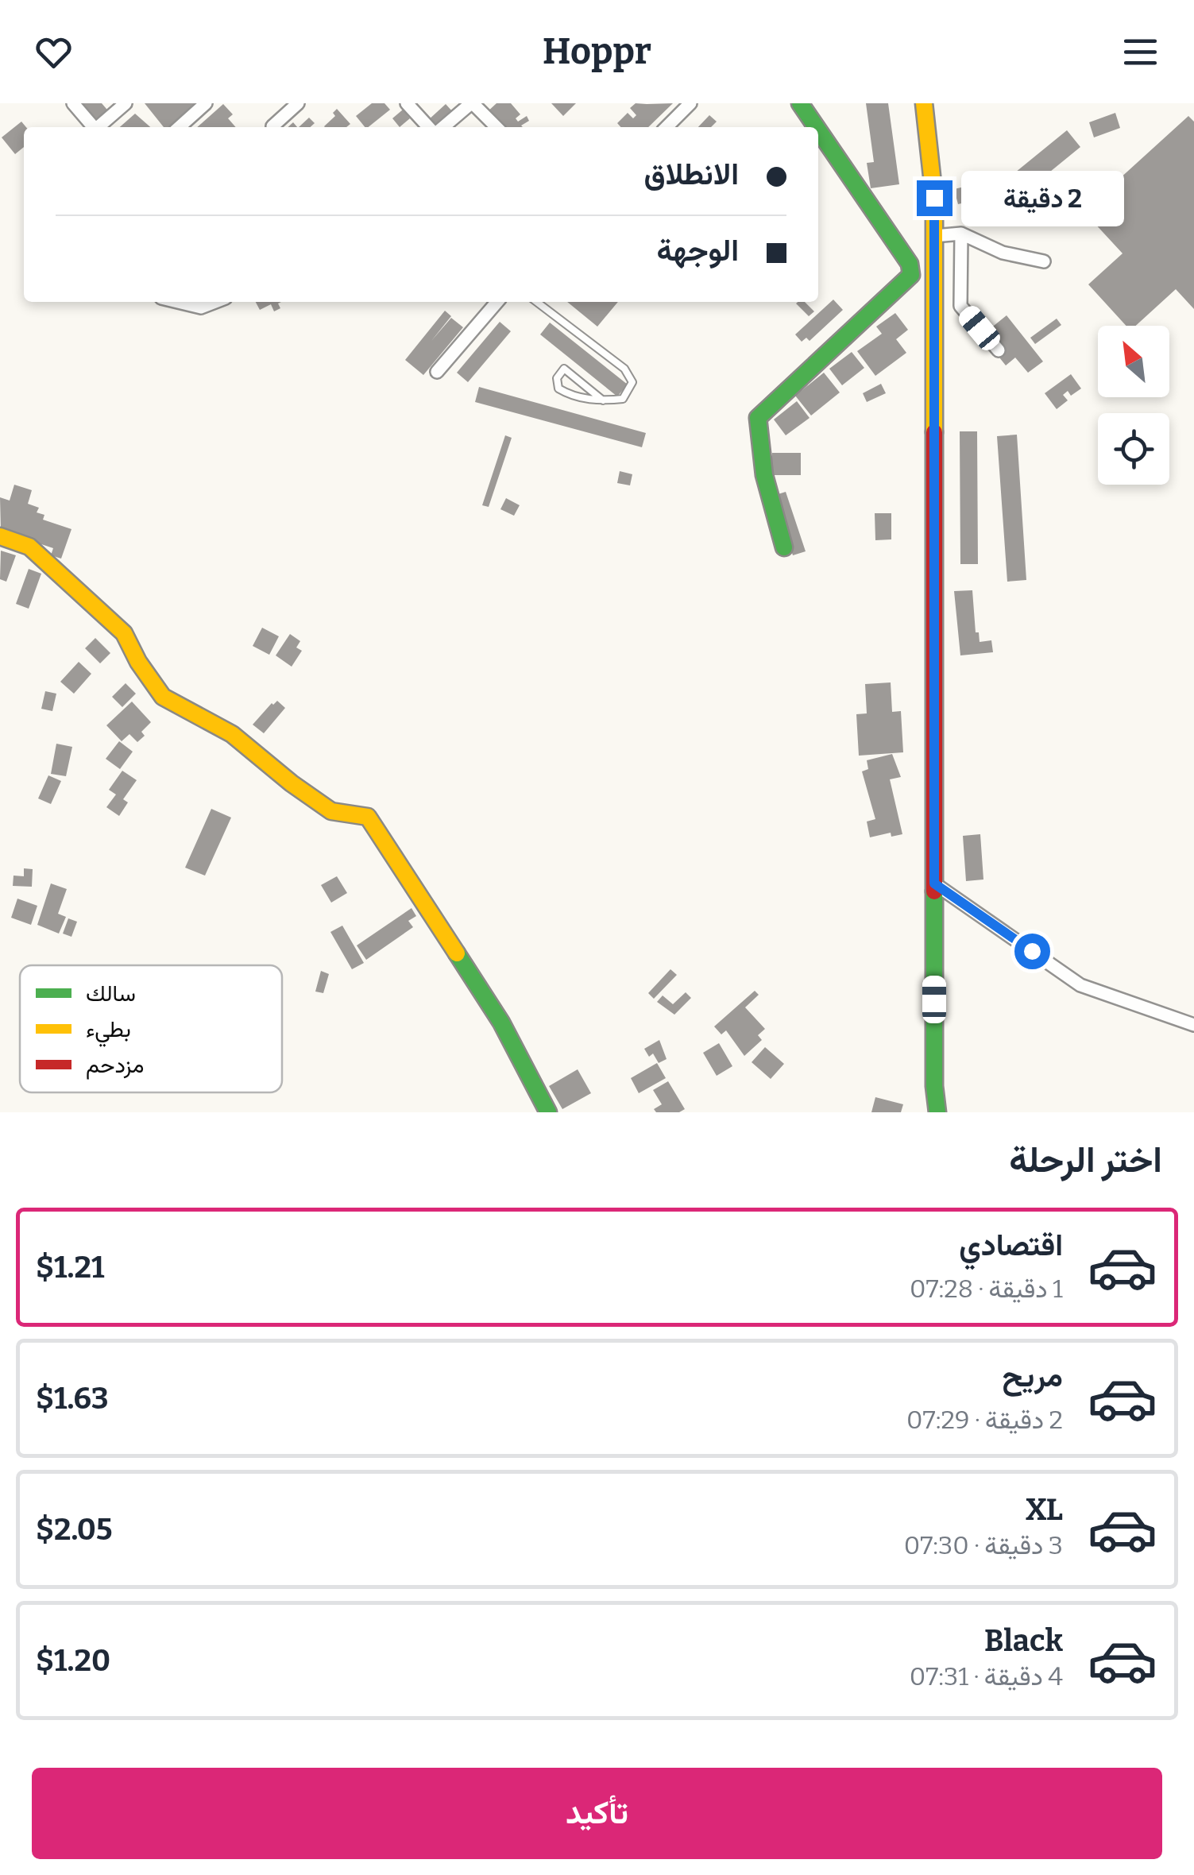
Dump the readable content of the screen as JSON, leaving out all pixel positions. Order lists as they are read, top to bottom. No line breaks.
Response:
{"legend":["سالك","بطيء","مزدحم"],"north":"top left","page":{"header":"Hoppr","banner":["الانطلاق","الوجهة"],"bubble":"2 دقيقة","heading":"اختر الرحلة","list":[{"name":"اقتصادي","note":"1 دقيقة · 07:28","value":"$1.21"},{"name":"مريح","note":"2 دقيقة · 07:29","value":"$1.63"},{"name":"XL","note":"3 دقيقة · 07:30","value":"$2.05"},{"name":"Black","note":"4 دقيقة · 07:31","value":"$1.20"}],"buttons":"تأكيد"}}
